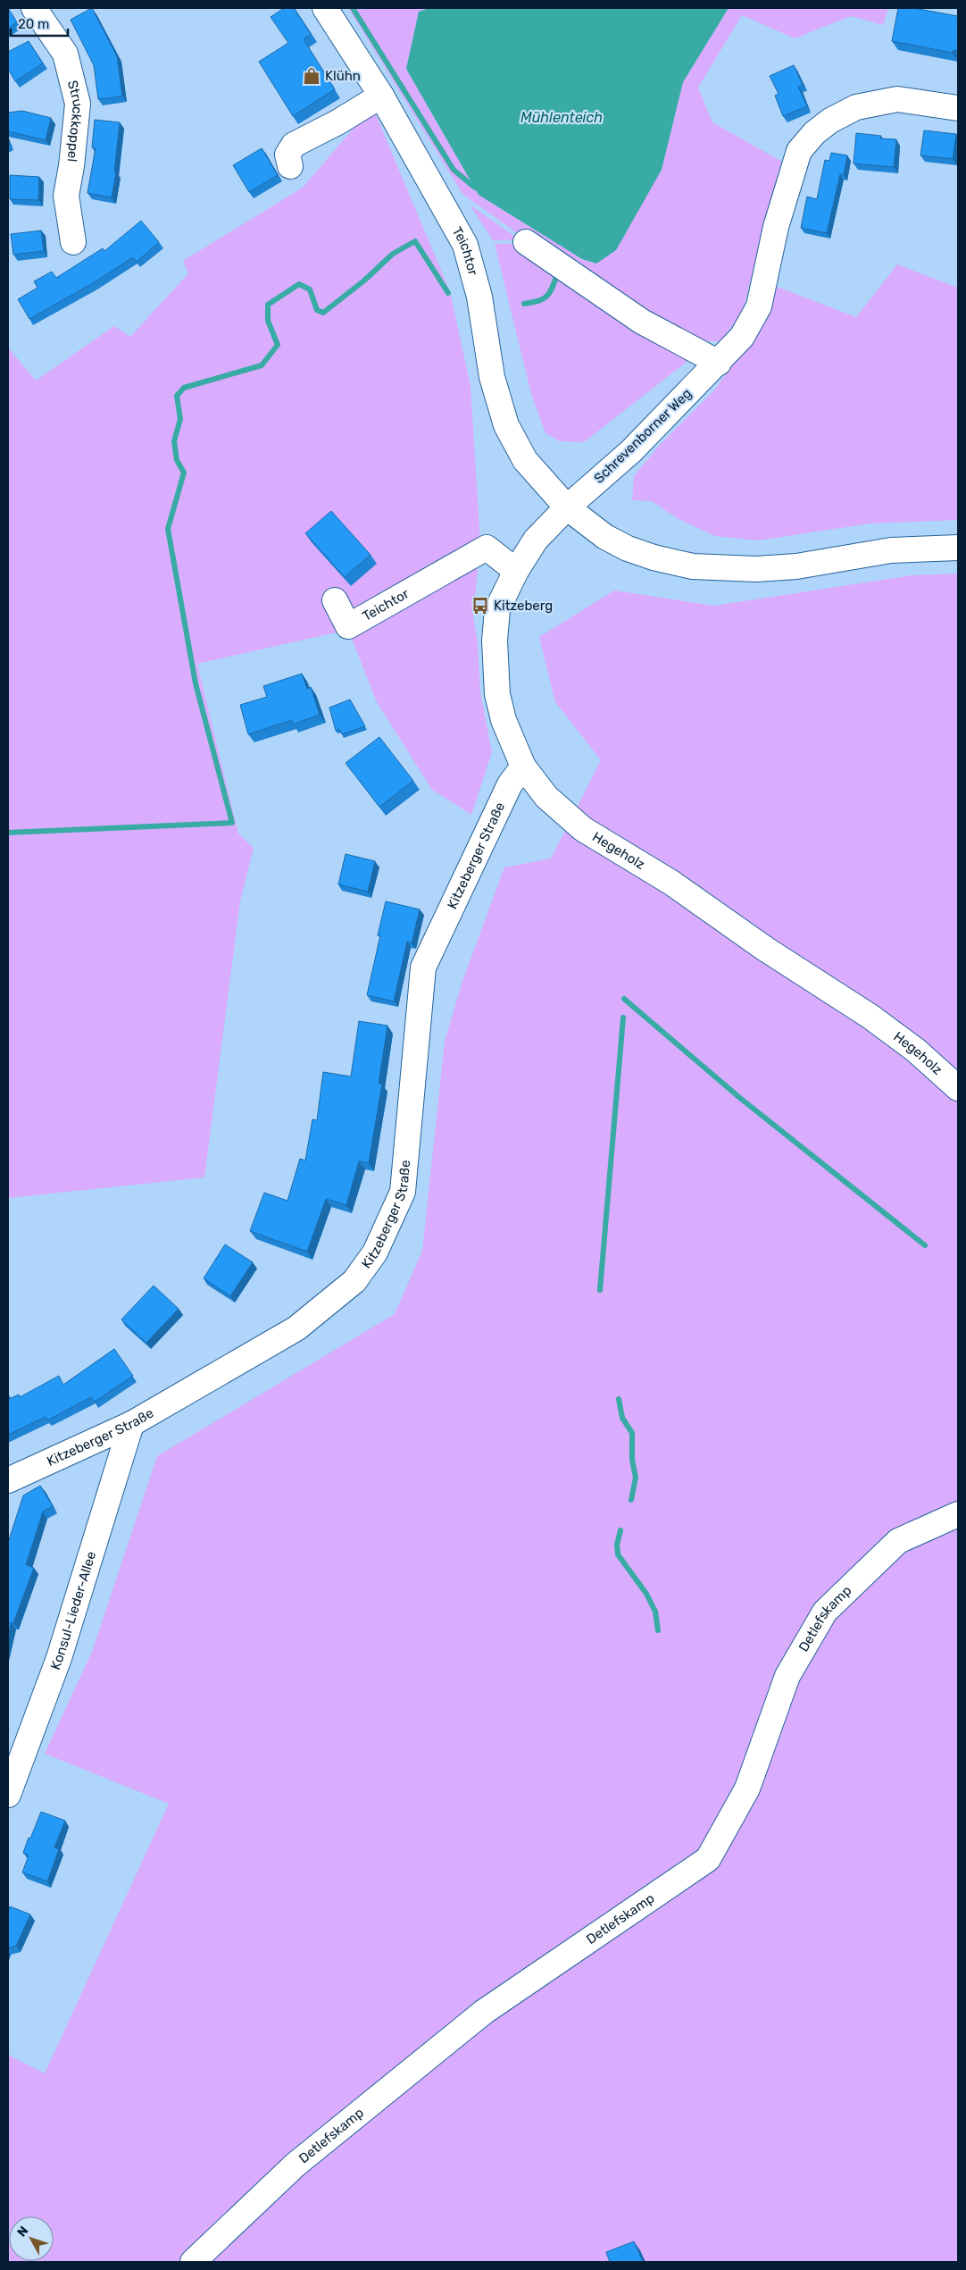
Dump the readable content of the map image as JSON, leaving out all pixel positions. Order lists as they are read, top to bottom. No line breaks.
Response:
{"streets":{"street":["Struckkoppel","Teichtor","Schrevenborner Weg","Hegeholz","Kitzeberger Straße","Konsul-Lieder-Allee","Detlefskamp"]},"crossings":[["Teichtor","Schrevenborner Weg"],["Teichtor","Hegeholz"],["Schrevenborner Weg","Hegeholz"],["Hegeholz","Kitzeberger Straße"],["Kitzeberger Straße","Konsul-Lieder-Allee"]],"water":["Mühlenteich"],"places":{"shop":["Klühn"],"bus stop":["Kitzeberg"]},"scale_bar":"20 m","north":"top left"}
